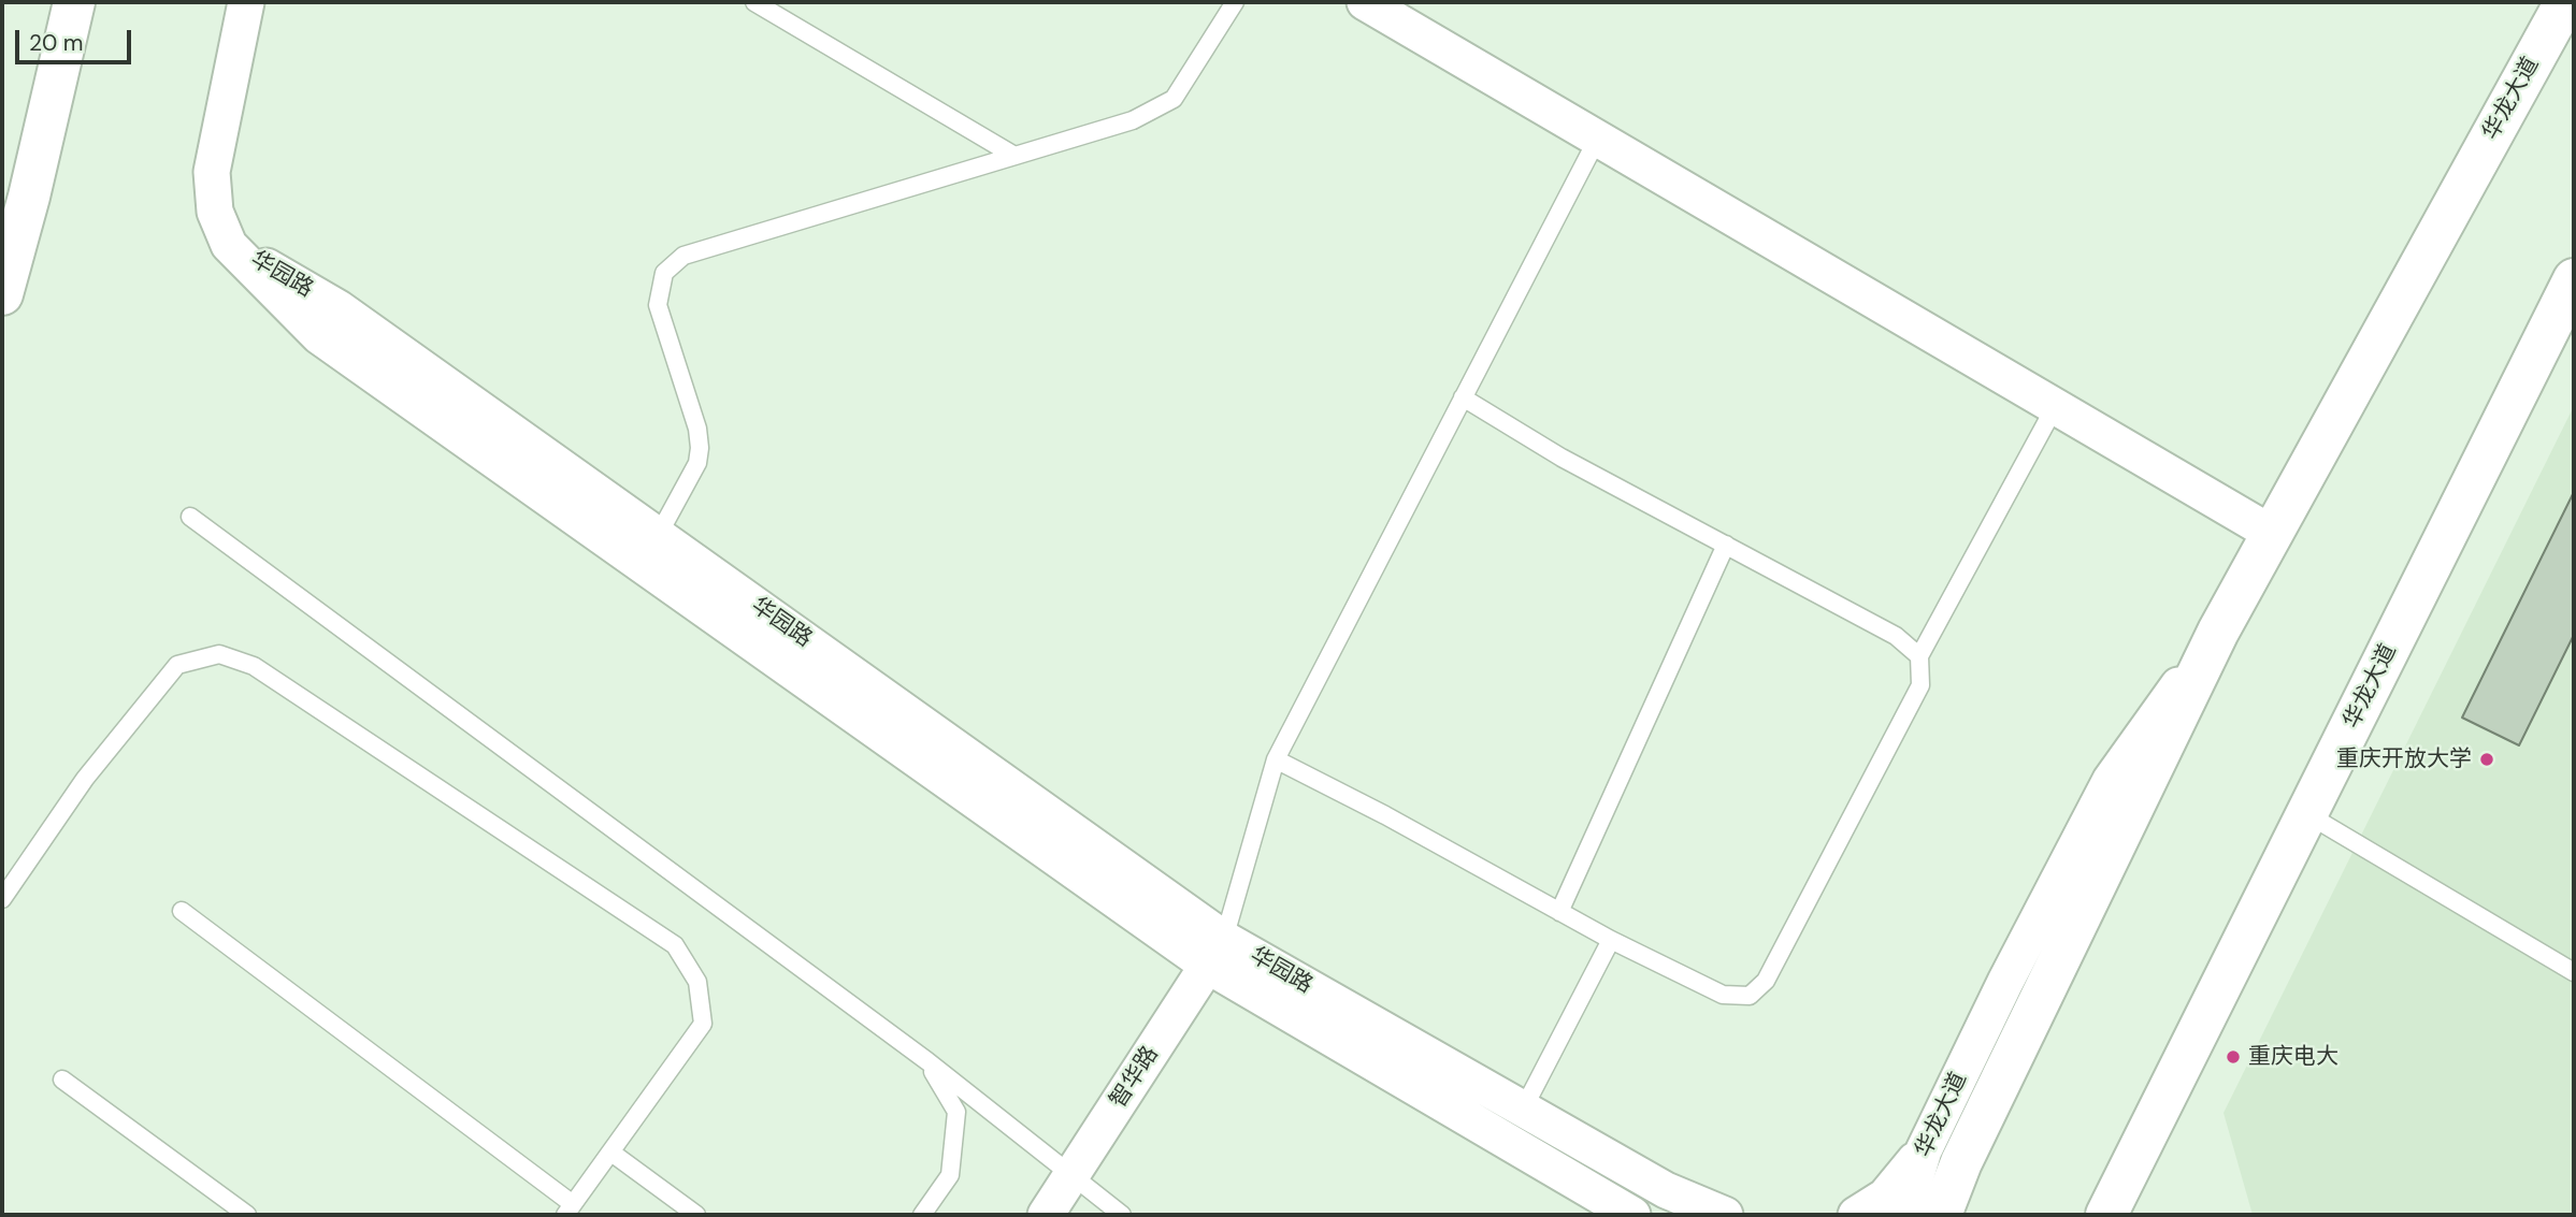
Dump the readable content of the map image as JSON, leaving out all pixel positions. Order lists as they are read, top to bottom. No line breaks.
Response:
{"streets":{"main road":["华龙大道"],"street":["华园路","智华路"]},"crossings":[["华园路","智华路"]],"places":["重庆开放大学","重庆电大"],"scale_bar":"20 m"}
